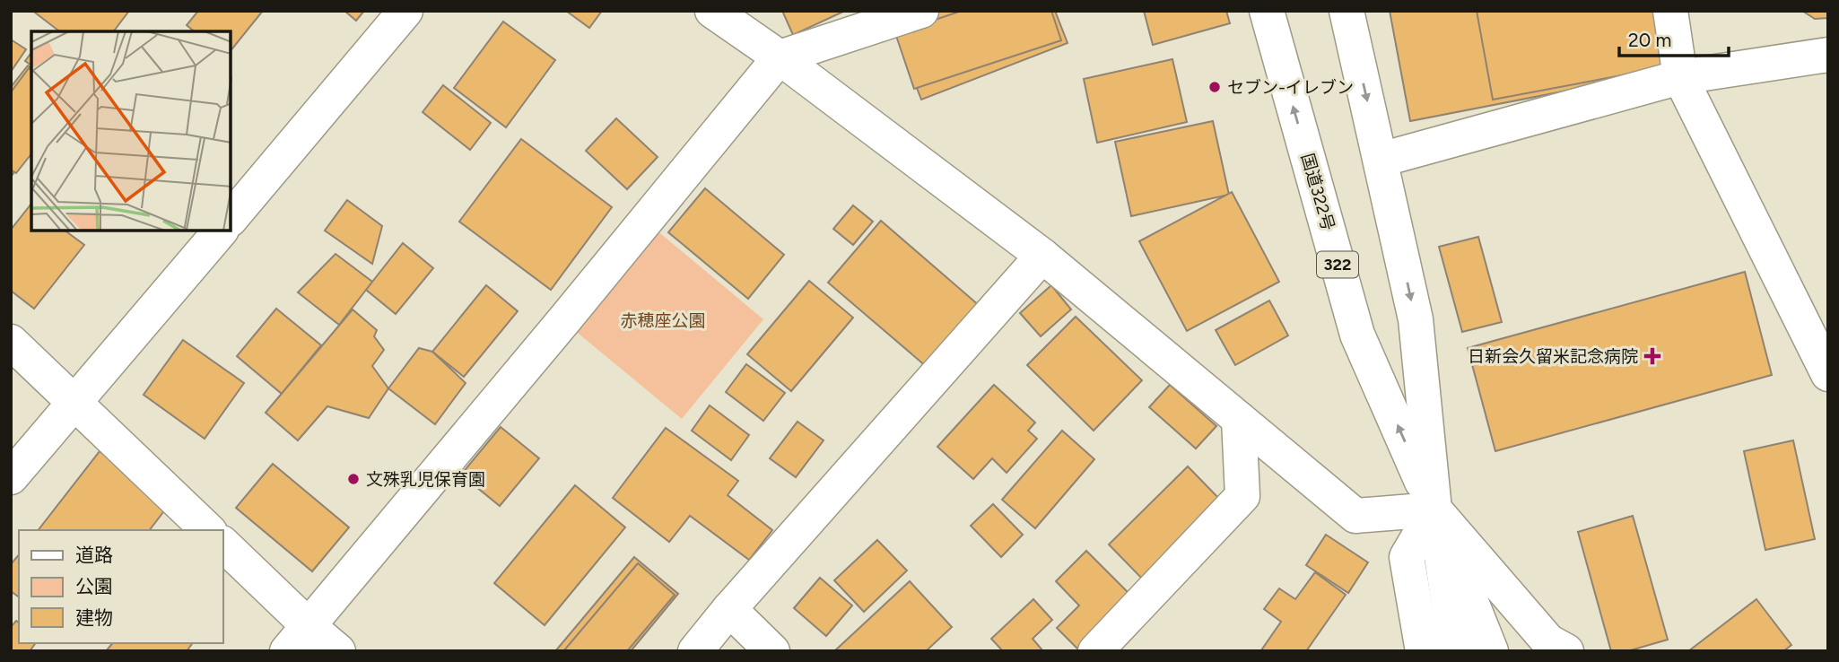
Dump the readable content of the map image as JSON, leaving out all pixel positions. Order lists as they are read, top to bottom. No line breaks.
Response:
{"streets":{"main road":["国道322号","322"]},"parks":["赤穂座公園"],"places":{"other":["セブン-イレブン","文殊乳児保育園"],"health":["日新会久留米記念病院"]},"legend":["道路","公園","建物"],"scale_bar":"20 m"}
